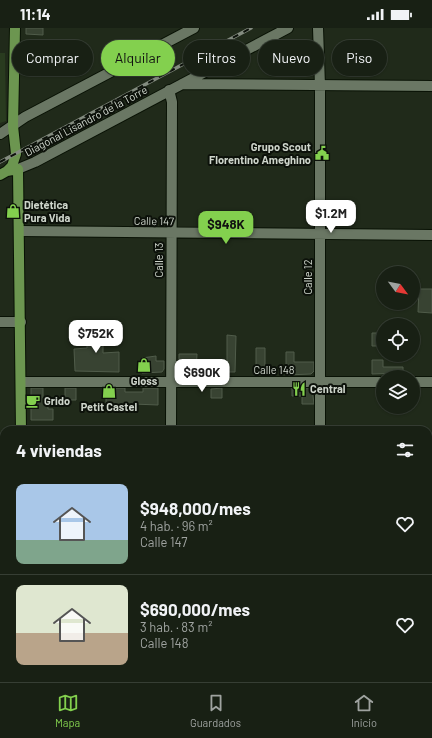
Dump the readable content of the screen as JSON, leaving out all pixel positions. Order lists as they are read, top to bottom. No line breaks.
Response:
{"streets":{"main road":["Diagonal Lisandro de la Torre"],"street":["Calle 147","Calle 13","Calle 12","Calle 148"]},"crossings":[["Diagonal Lisandro de la Torre","Calle 13"],["Calle 147","Calle 13"],["Calle 147","Calle 12"],["Calle 13","Calle 148"],["Calle 12","Calle 148"]],"places":{"public building":["Grupo Scout Florentino Ameghino"],"shop":["Dietética Pura Vida","Gloss","Petit Castel"],"restaurant":["Central"],"cafe":["Grido"]},"north":"bottom right","page":{"status":"11:14","chip":["Comprar","Alquilar","Filtros","Nuevo","Piso"],"price":["$1.2M","$948K","$752K","$690K"],"heading":"4 viviendas","list":[{"name":"$948,000/mes","note":"4 hab. · 96 m² · Calle 147"},{"name":"$690,000/mes","note":"3 hab. · 83 m² · Calle 148"}],"tabs":["Mapa","Guardados","Inicio"]}}
